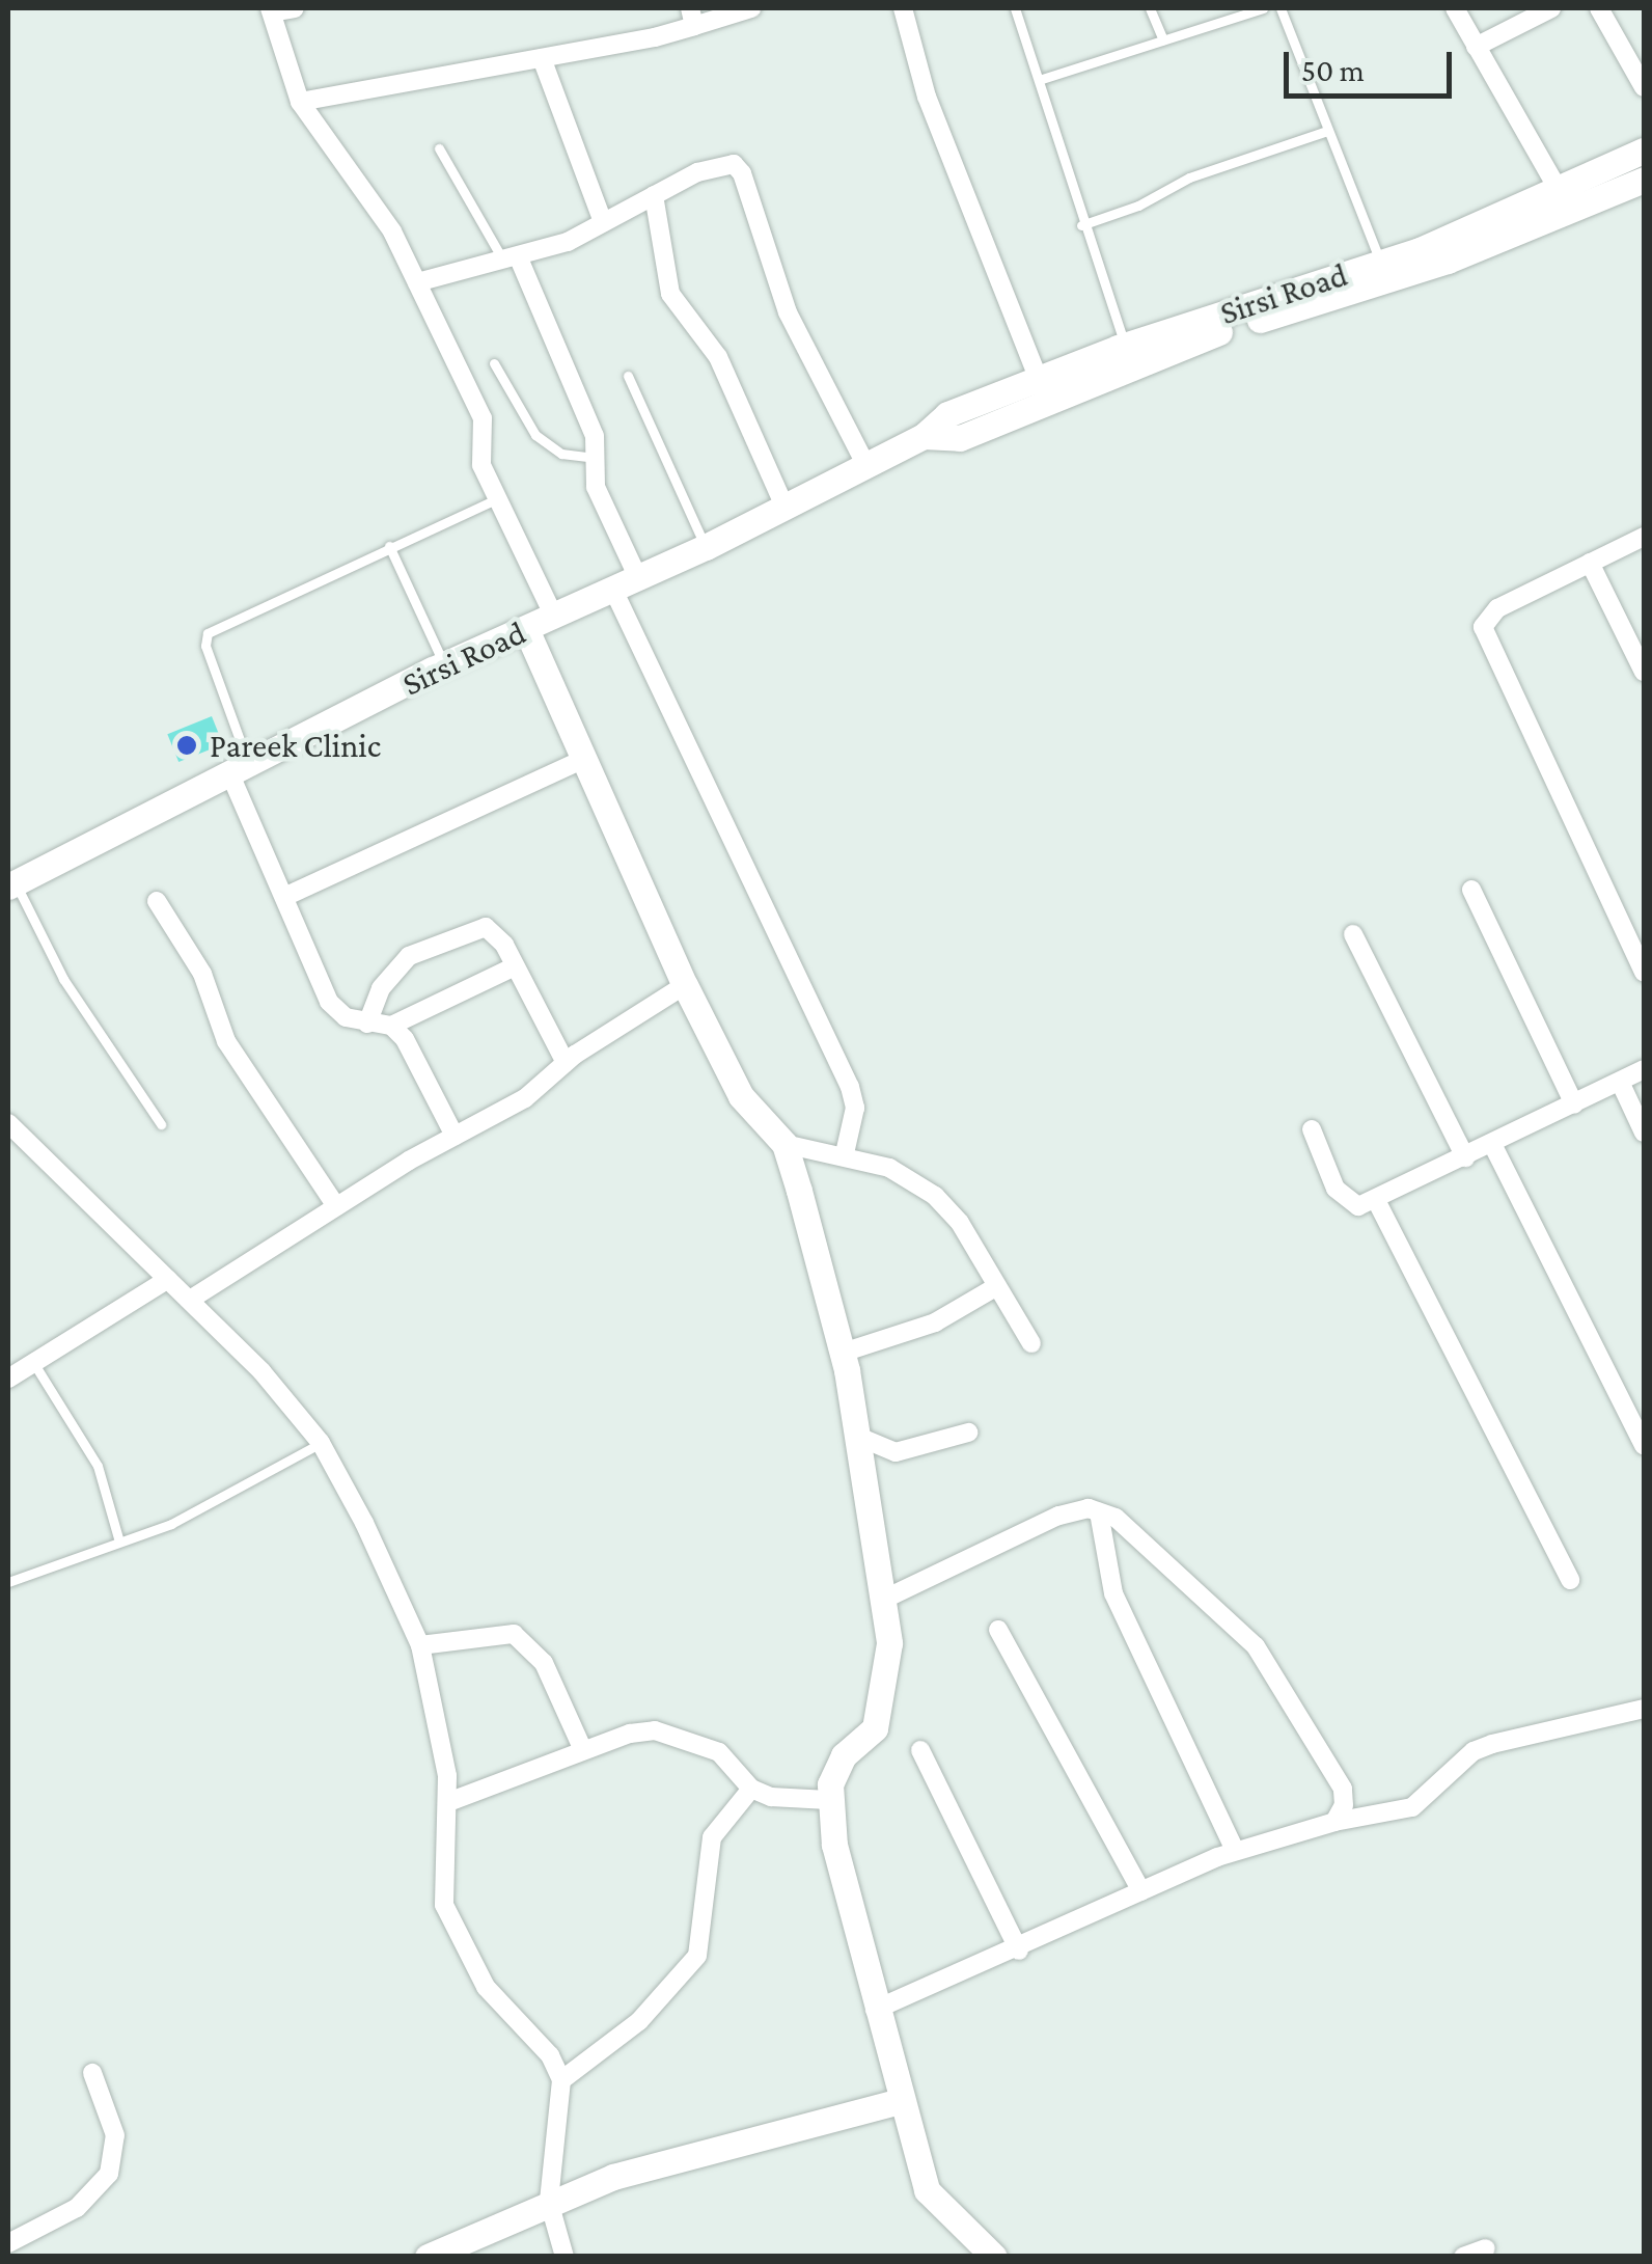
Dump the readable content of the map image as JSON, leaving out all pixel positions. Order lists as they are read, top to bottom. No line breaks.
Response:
{"streets":{"main road":["Sirsi Road"]},"places":["Pareek Clinic"],"scale_bar":"50 m"}
